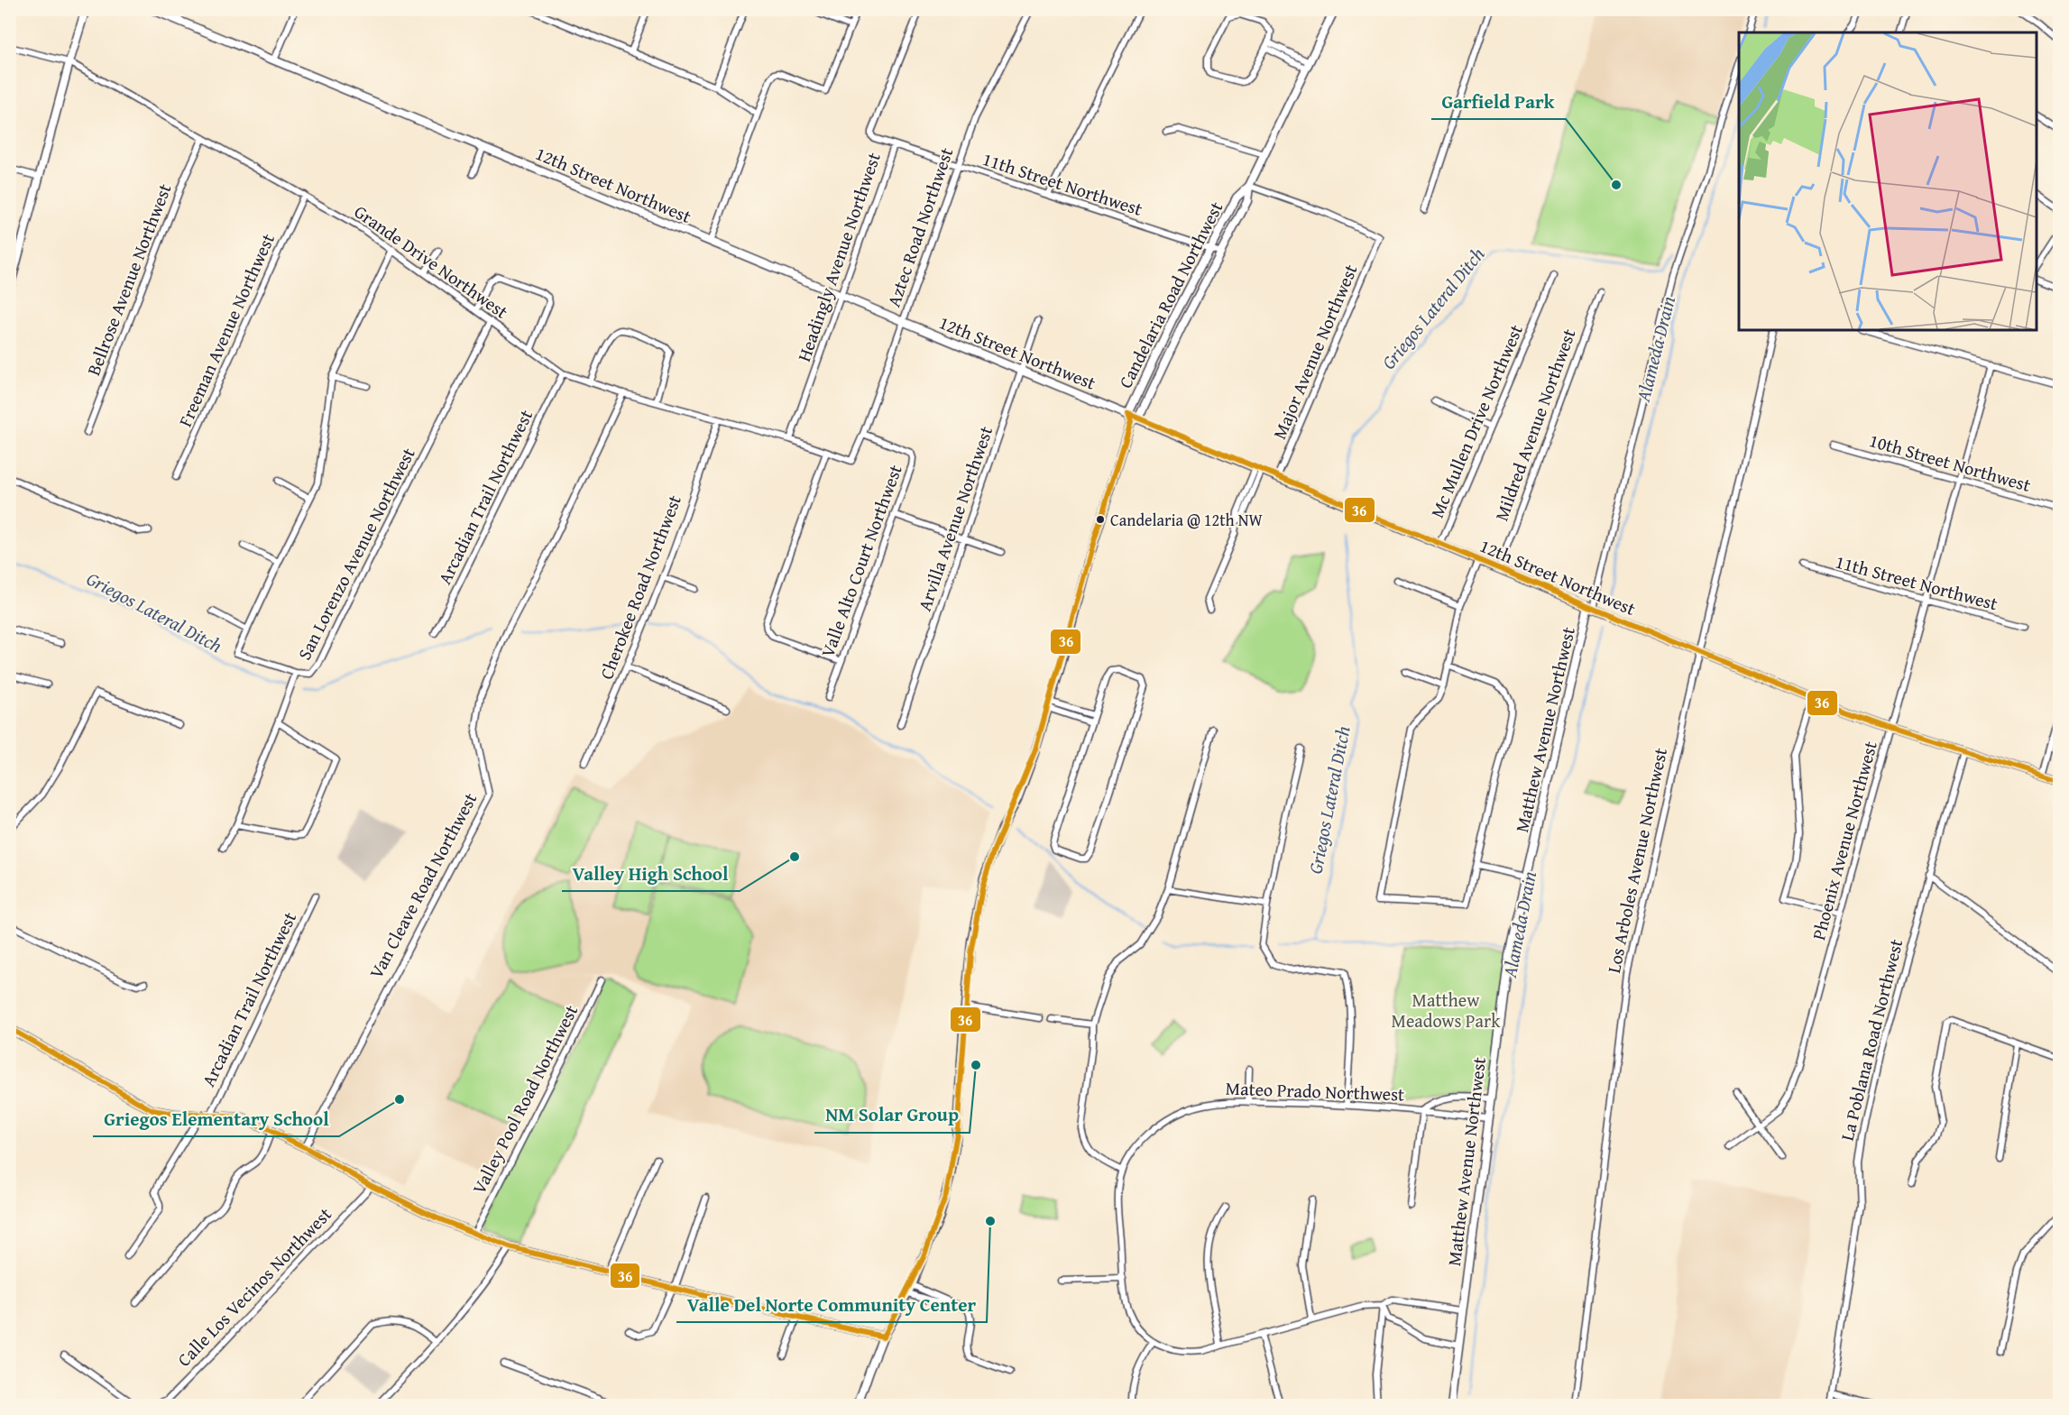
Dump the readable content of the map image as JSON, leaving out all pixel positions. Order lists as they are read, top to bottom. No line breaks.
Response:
{"streets":{"main road":["12th Street Northwest","Candelaria Road Northwest","Matthew Avenue Northwest"],"street":["11th Street Northwest","Aztec Road Northwest","Headingly Avenue Northwest","Grande Drive Northwest","Bellrose Avenue Northwest","Freeman Avenue Northwest","Major Avenue Northwest","Mc Mullen Drive Northwest","Mildred Avenue Northwest","10th Street Northwest","Arcadian Trail Northwest","Arvilla Avenue Northwest","San Lorenzo Avenue Northwest","Valle Alto Court Northwest","Cherokee Road Northwest","Phoenix Avenue Northwest","Los Arboles Avenue Northwest","Van Cleave Road Northwest","La Poblana Road Northwest","Mateo Prado Northwest","Valley Pool Road Northwest","Calle Los Vecinos Northwest"]},"crossings":[["11th Street Northwest","Aztec Road Northwest"],["11th Street Northwest","Headingly Avenue Northwest"],["11th Street Northwest","Candelaria Road Northwest"],["11th Street Northwest","Phoenix Avenue Northwest"],["12th Street Northwest","Aztec Road Northwest"],["12th Street Northwest","Headingly Avenue Northwest"],["12th Street Northwest","Candelaria Road Northwest"],["12th Street Northwest","Major Avenue Northwest"],["12th Street Northwest","Mc Mullen Drive Northwest"],["12th Street Northwest","Mildred Avenue Northwest"],["12th Street Northwest","Arvilla Avenue Northwest"],["12th Street Northwest","Matthew Avenue Northwest"],["12th Street Northwest","Phoenix Avenue Northwest"],["12th Street Northwest","Los Arboles Avenue Northwest"],["12th Street Northwest","La Poblana Road Northwest"],["Aztec Road Northwest","Grande Drive Northwest"],["Aztec Road Northwest","Valle Alto Court Northwest"],["Headingly Avenue Northwest","Grande Drive Northwest"],["Grande Drive Northwest","Bellrose Avenue Northwest"],["Grande Drive Northwest","Freeman Avenue Northwest"],["Grande Drive Northwest","Arcadian Trail Northwest"],["Grande Drive Northwest","San Lorenzo Avenue Northwest"],["Grande Drive Northwest","Cherokee Road Northwest"],["Grande Drive Northwest","Van Cleave Road Northwest"],["Candelaria Road Northwest","Major Avenue Northwest"],["10th Street Northwest","Phoenix Avenue Northwest"],["Matthew Avenue Northwest","Mateo Prado Northwest"]],"water":["Griegos Lateral Ditch","Alameda Drain"],"parks":["Matthew Meadows Park"],"places":["Garfield Park","Candelaria @ 12th NW","Valley High School","NM Solar Group","Griegos Elementary School","Valle Del Norte Community Center"],"lines":["transit line 36"]}
